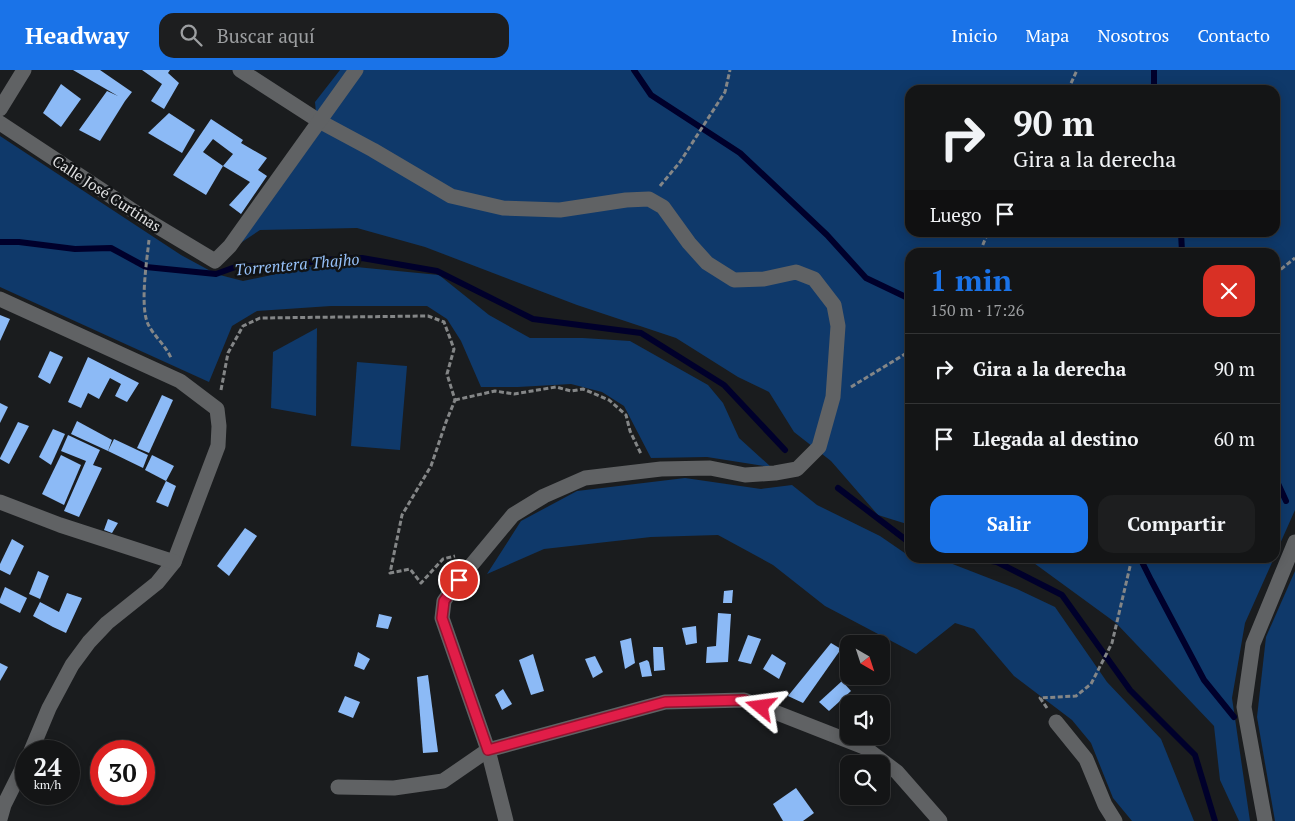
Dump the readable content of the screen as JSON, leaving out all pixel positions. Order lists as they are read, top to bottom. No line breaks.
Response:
{"streets":{"street":["Calle José Curtinas"]},"water":["Torrentera Thajho"],"north":"bottom right","page":{"header":"Headway","search":"Buscar aquí","nav":["Inicio","Mapa","Nosotros","Contacto"],"turn":["90 m","Gira a la derecha"],"then":"Luego","heading":["1 min","150 m · 17:26"],"list":[{"name":"Gira a la derecha","value":"90 m"},{"name":"Llegada al destino","value":"60 m"}],"buttons":["Salir","Compartir"],"speed":"24 km/h","limit":"30"}}
